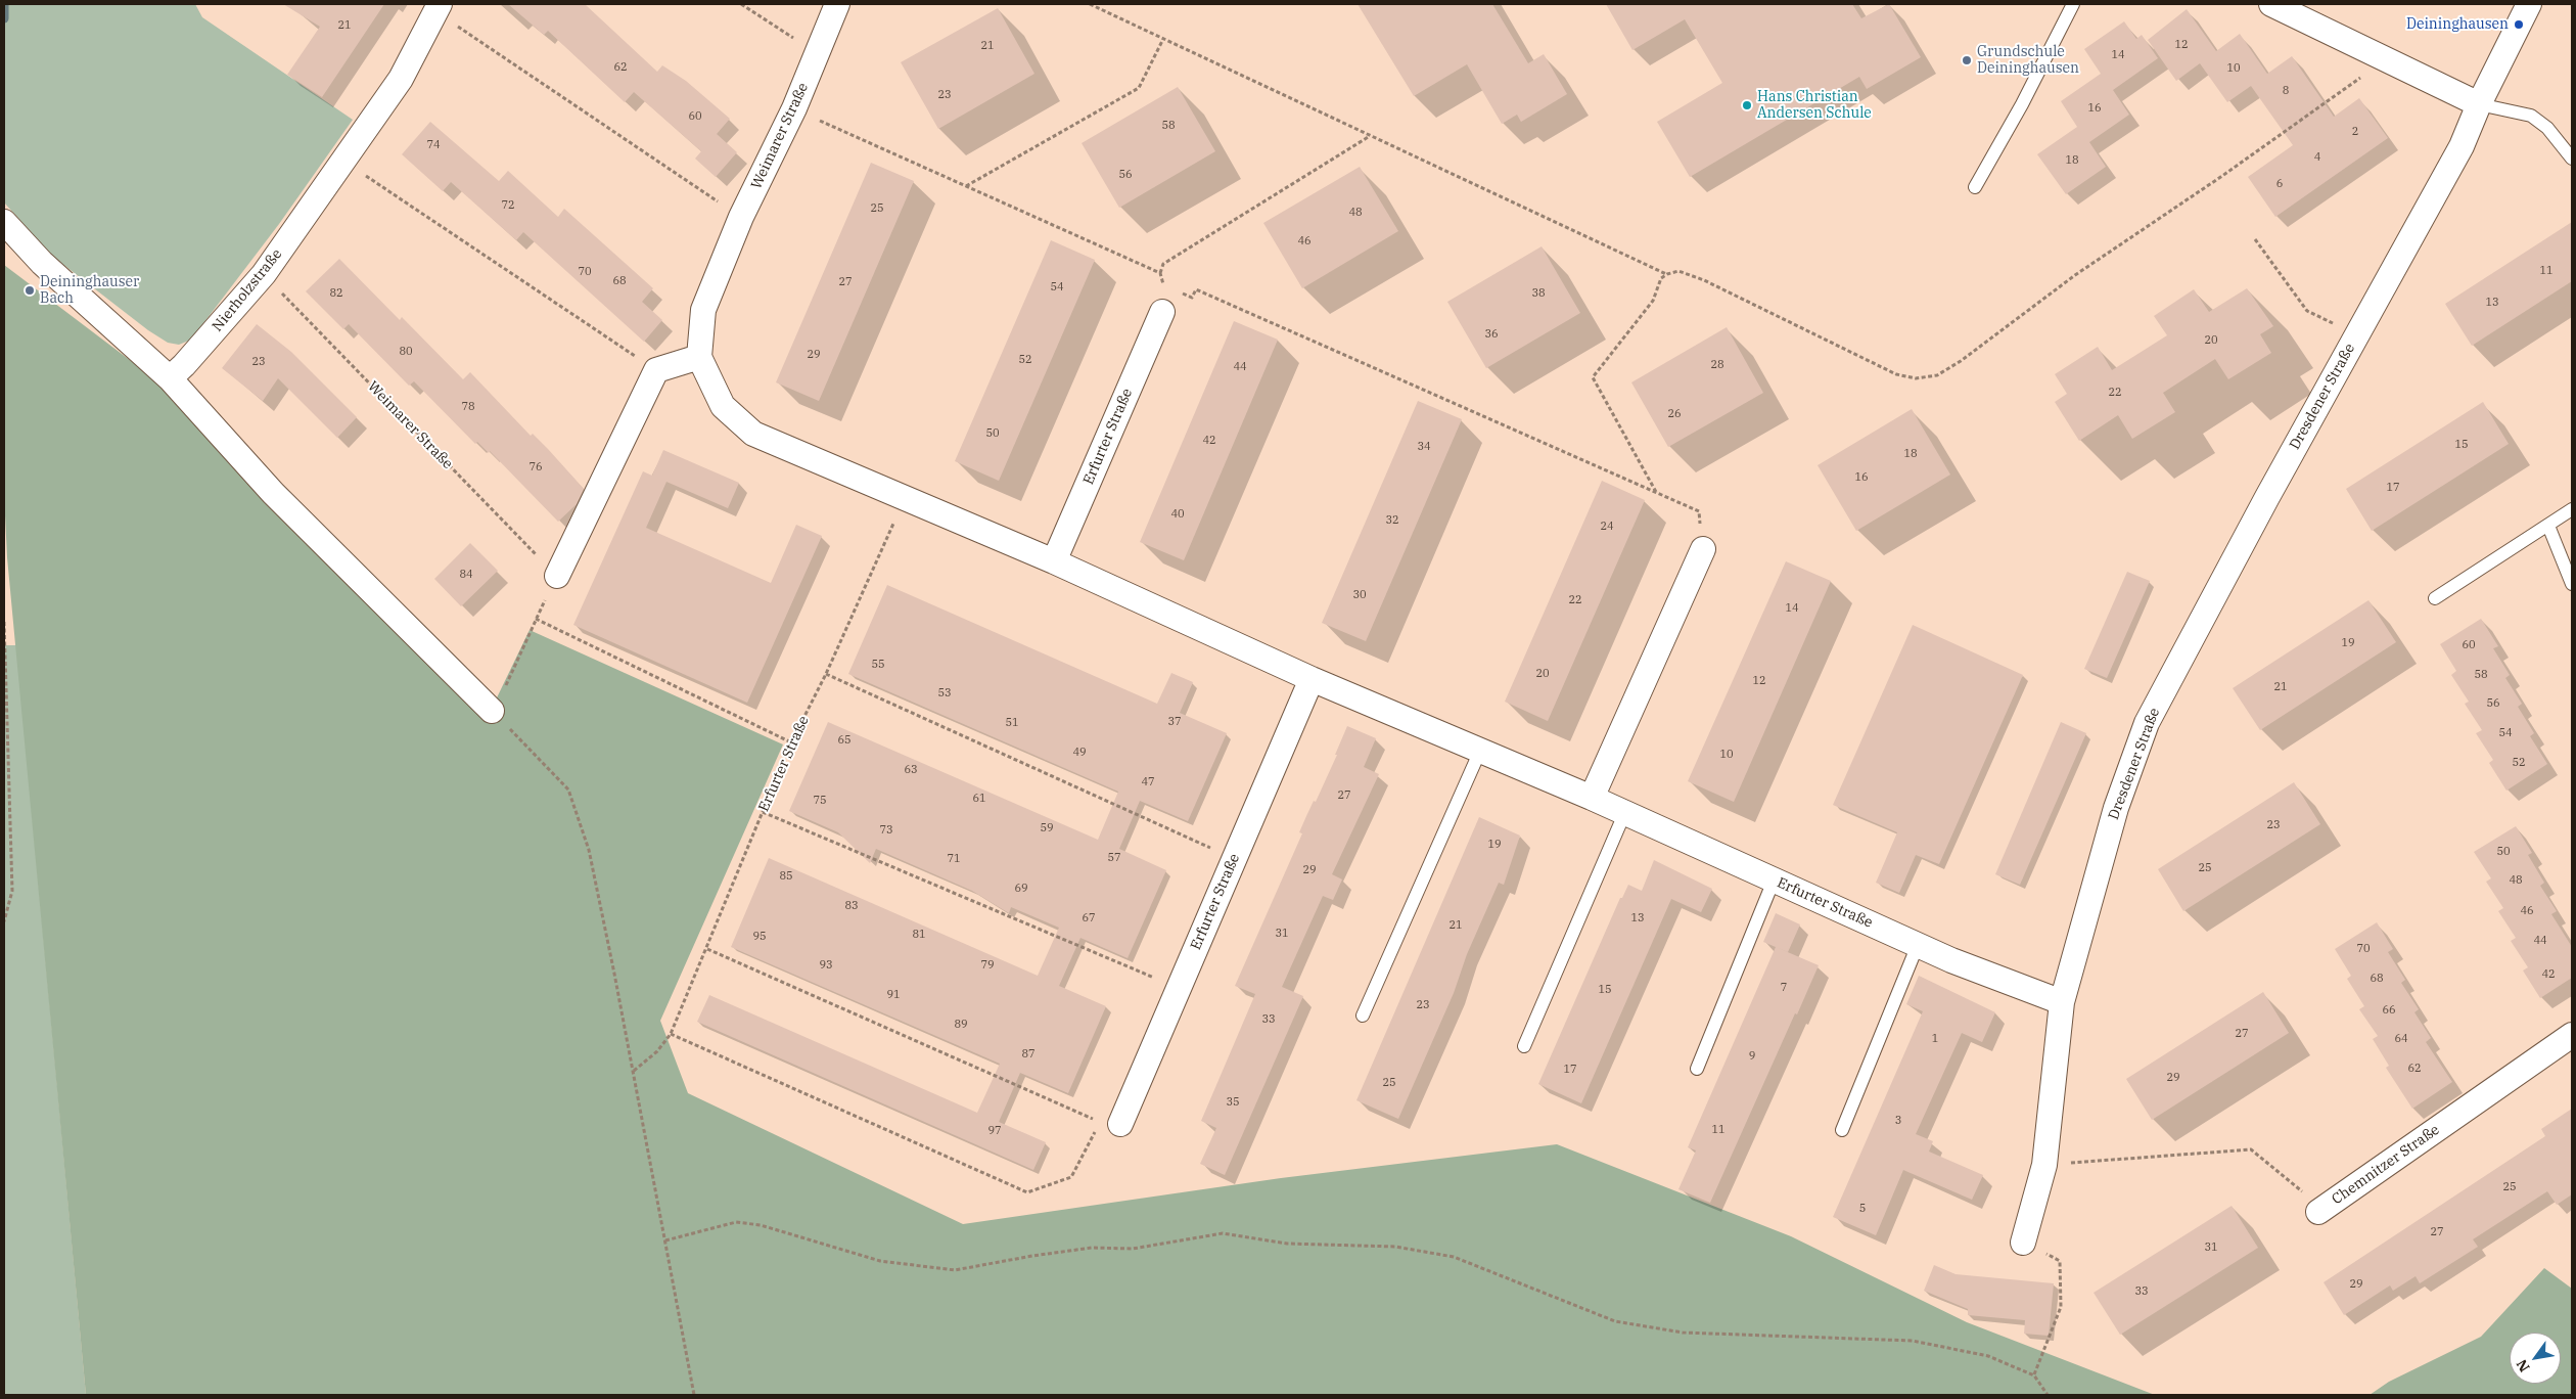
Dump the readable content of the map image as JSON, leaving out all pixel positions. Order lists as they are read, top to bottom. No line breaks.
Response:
{"streets":{"street":["Weimarer Straße","Nierholzstraße","Dresdener Straße","Erfurter Straße","Chemnitzer Straße"]},"crossings":[["Weimarer Straße","Nierholzstraße"],["Weimarer Straße","Erfurter Straße"],["Dresdener Straße","Erfurter Straße"],["Dresdener Straße","Chemnitzer Straße"]],"places":["Deininghausen","Grundschule Deininghausen","Hans Christian Andersen Schule","Deininghauser Bach"],"house_numbers":["21","12","21","14","62","10","8","23","16","60","58","2","74","4","18","56","6","72","25","48","46","11","70","68","27","54","82","38","13","36","20","80","29","52","23","28","44","22","78","26","50","42","15","34","18","76","16","17","40","32","24","84","30","22","14","19","60","55","20","58","12","21","53","56","37","51","54","65","49","10","52","63","47","27","61","75","23","59","73","19","50","57","71","25","29","85","48","69","83","46","67","13","21","31","81","95","44","70","93","79","42","68","7","15","91","23","66","33","89","27","1","64","87","9","62","17","29","25","35","3","11","97","25","5","27","31","29","33"],"north":"bottom left"}
